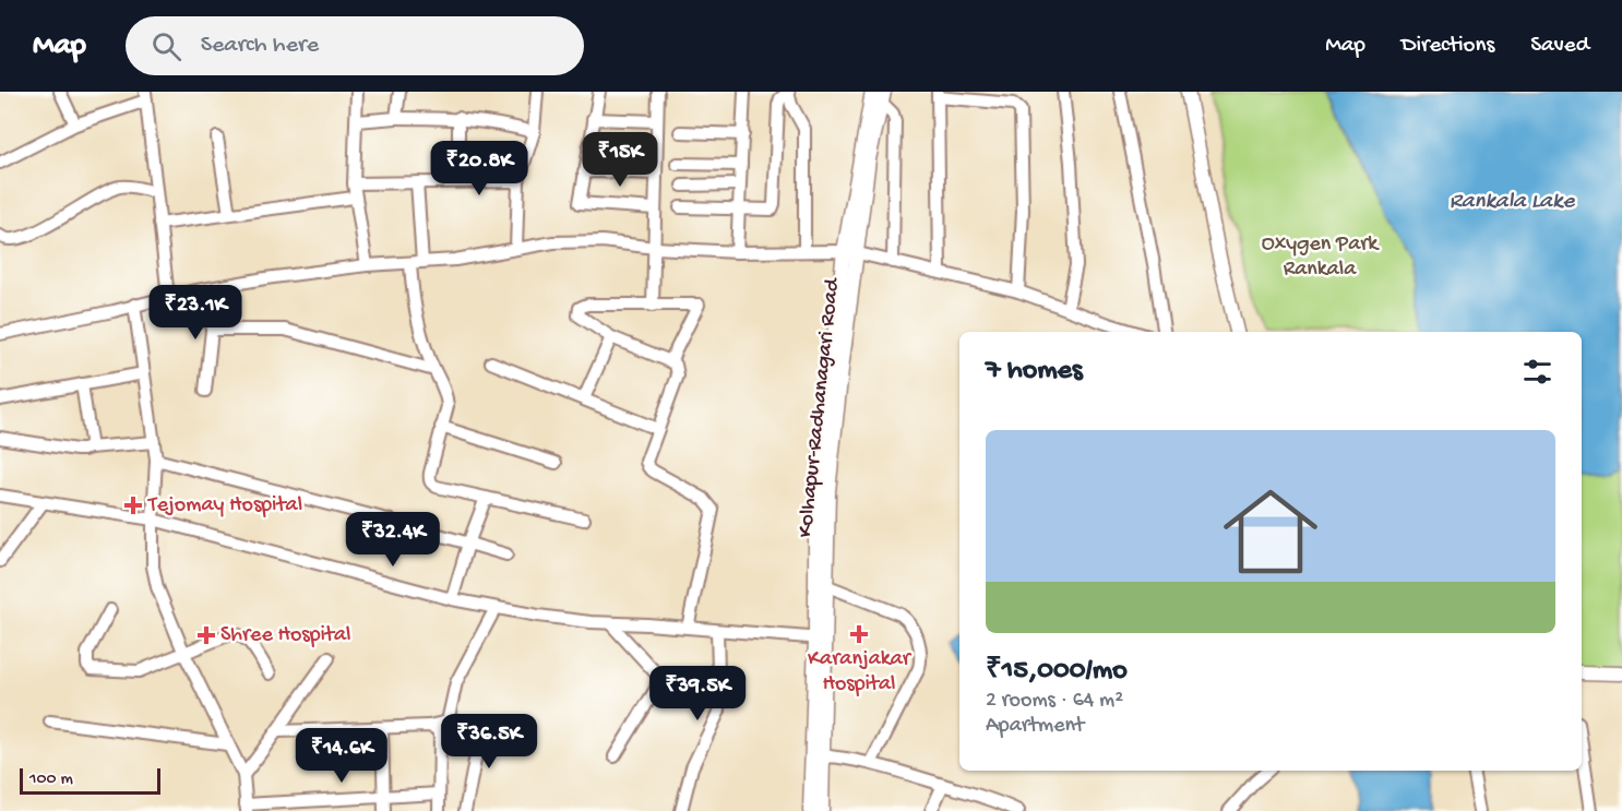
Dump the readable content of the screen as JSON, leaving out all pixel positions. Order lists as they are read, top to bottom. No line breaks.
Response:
{"streets":{"main road":["Kolhapur-Radhanagari Road"]},"water":["Rankala Lake"],"parks":["Oxygen Park Rankala"],"places":{"health":["Tejomay Hospital","Karanjakar Hospital","Shree Hospital"]},"scale_bar":"100 m","page":{"header":"Map","search":"Search here","nav":["Map","Directions","Saved"],"price":["₹15K","₹20.8K","₹23.1K","₹32.4K","₹39.5K","₹36.5K","₹14.6K"],"heading":"7 homes","list":[{"name":"₹15,000/mo","note":"2 rooms · 64 m² · Apartment"}],"scale":"100 m"}}
